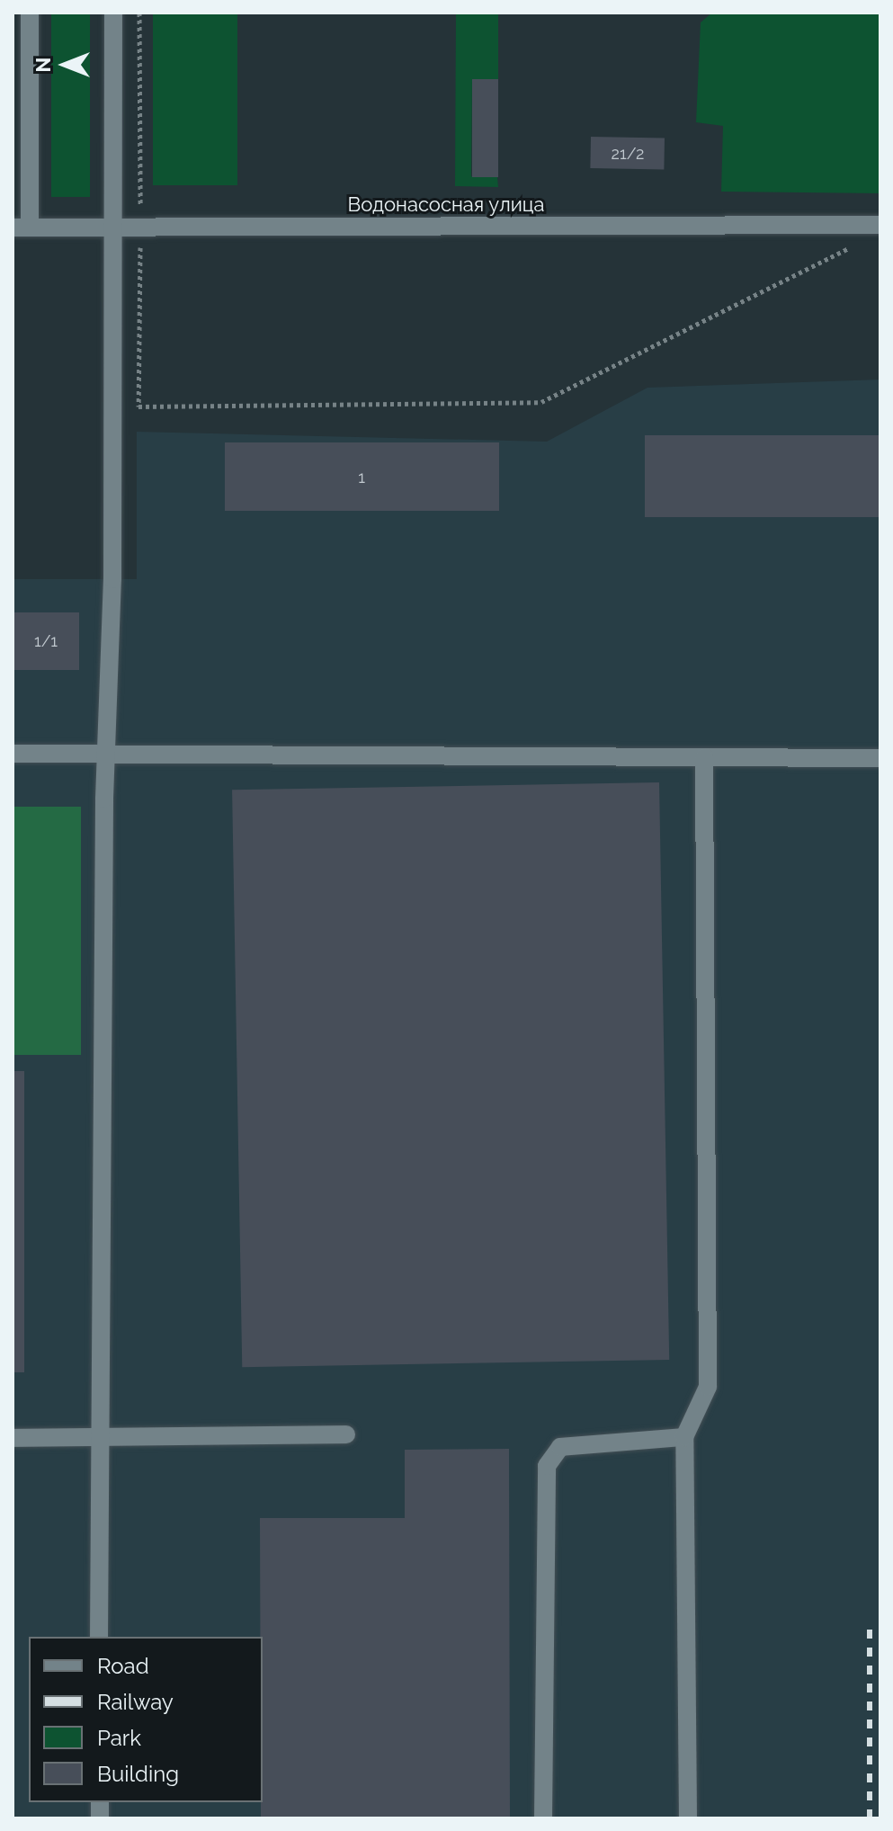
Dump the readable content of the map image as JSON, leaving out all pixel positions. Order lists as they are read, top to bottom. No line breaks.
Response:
{"streets":{"street":["Водонасосная улица"]},"house_numbers":["21/2","1","1/1"],"legend":["Road","Railway","Park","Building"],"north":"left"}
